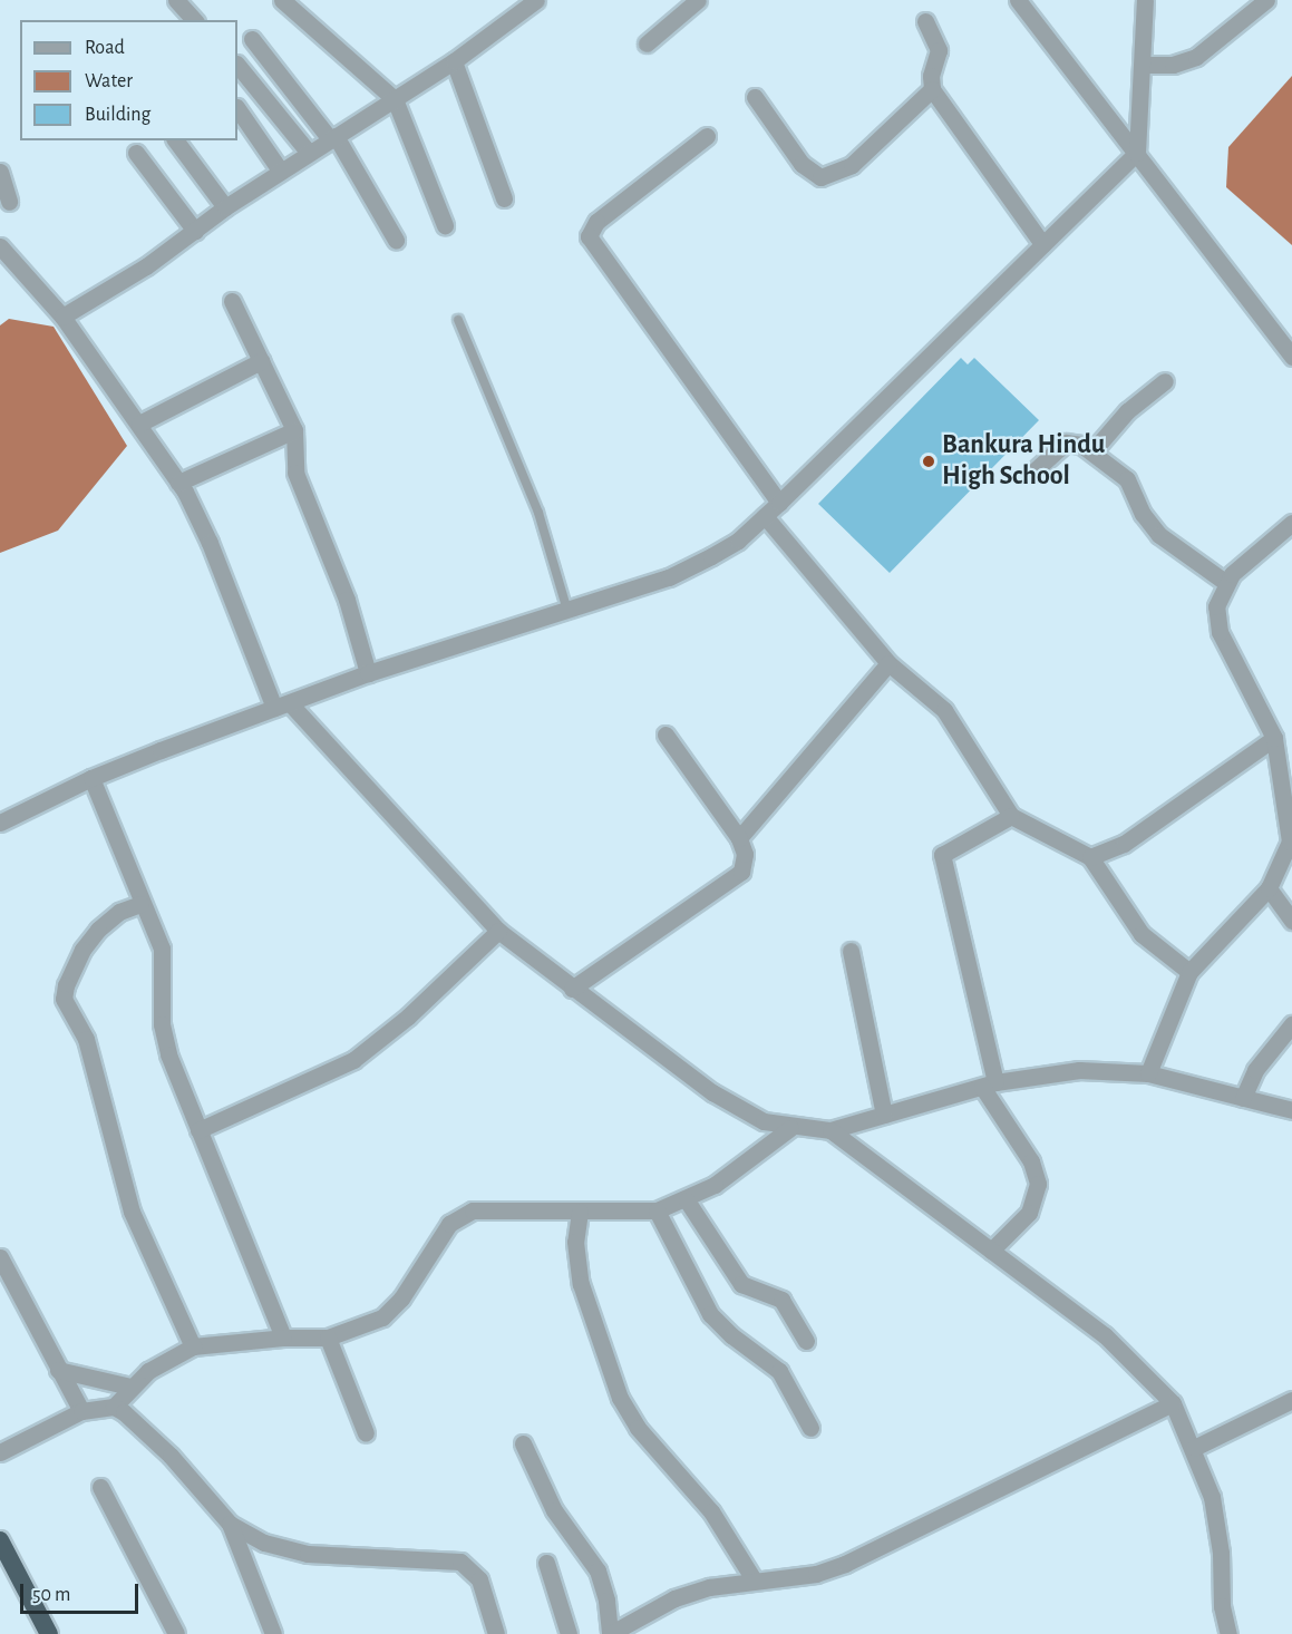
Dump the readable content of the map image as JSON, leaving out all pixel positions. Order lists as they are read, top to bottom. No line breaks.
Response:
{"places":["Bankura Hindu High School"],"legend":["Road","Water","Building"],"scale_bar":"50 m"}
